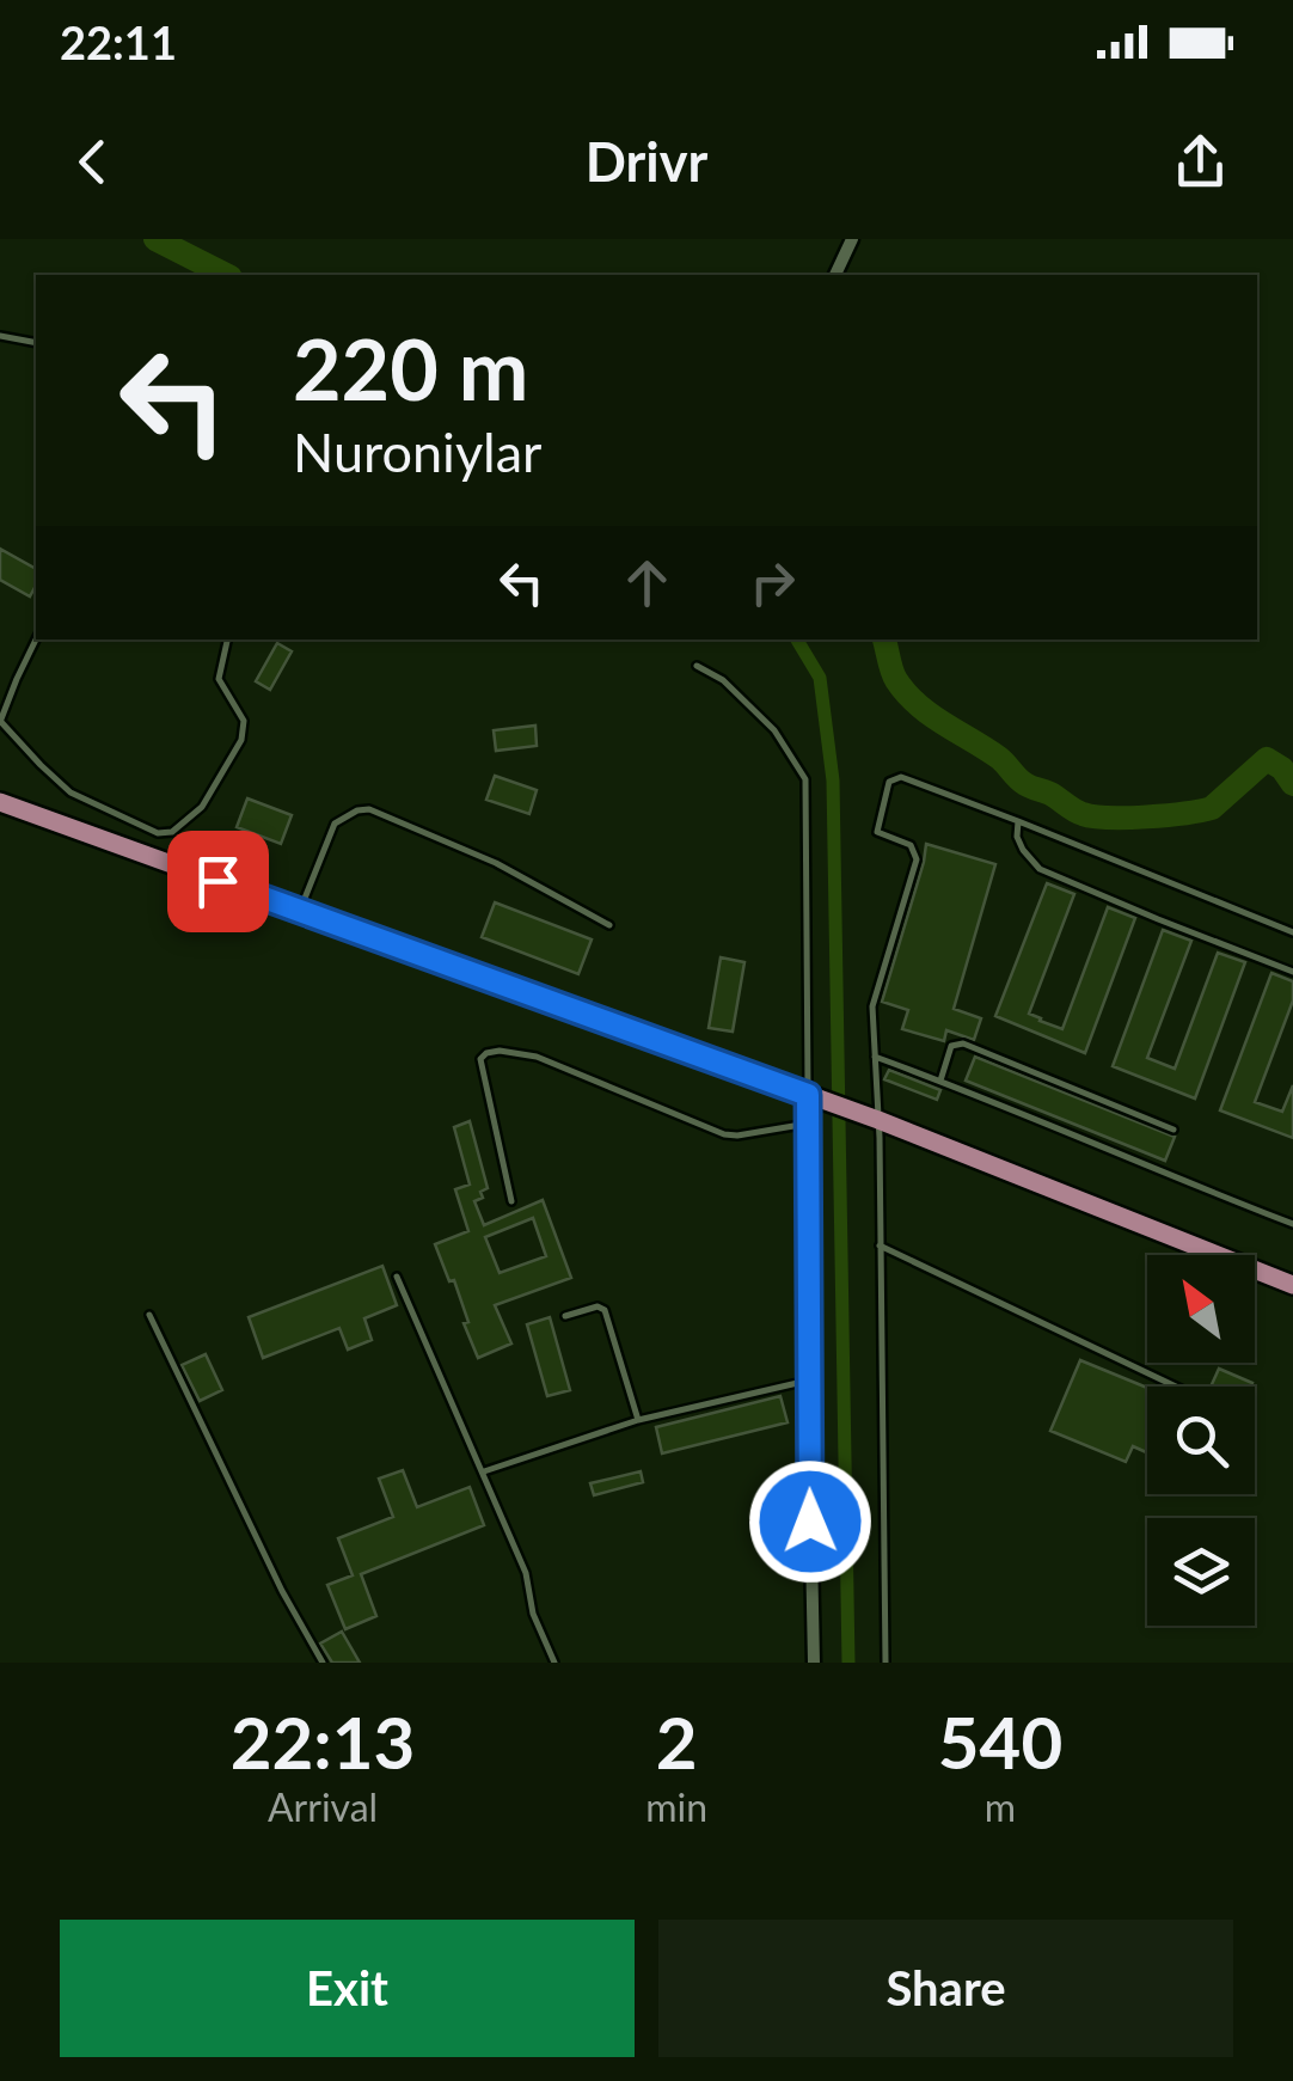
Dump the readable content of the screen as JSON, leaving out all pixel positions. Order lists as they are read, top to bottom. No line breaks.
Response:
{"north":"top left","page":{"status":"22:11","header":"Drivr","turn":["220 m","Nuroniylar"],"eta":["22:13","Arrival","2","min","540","m"],"buttons":["Exit","Share"]}}
